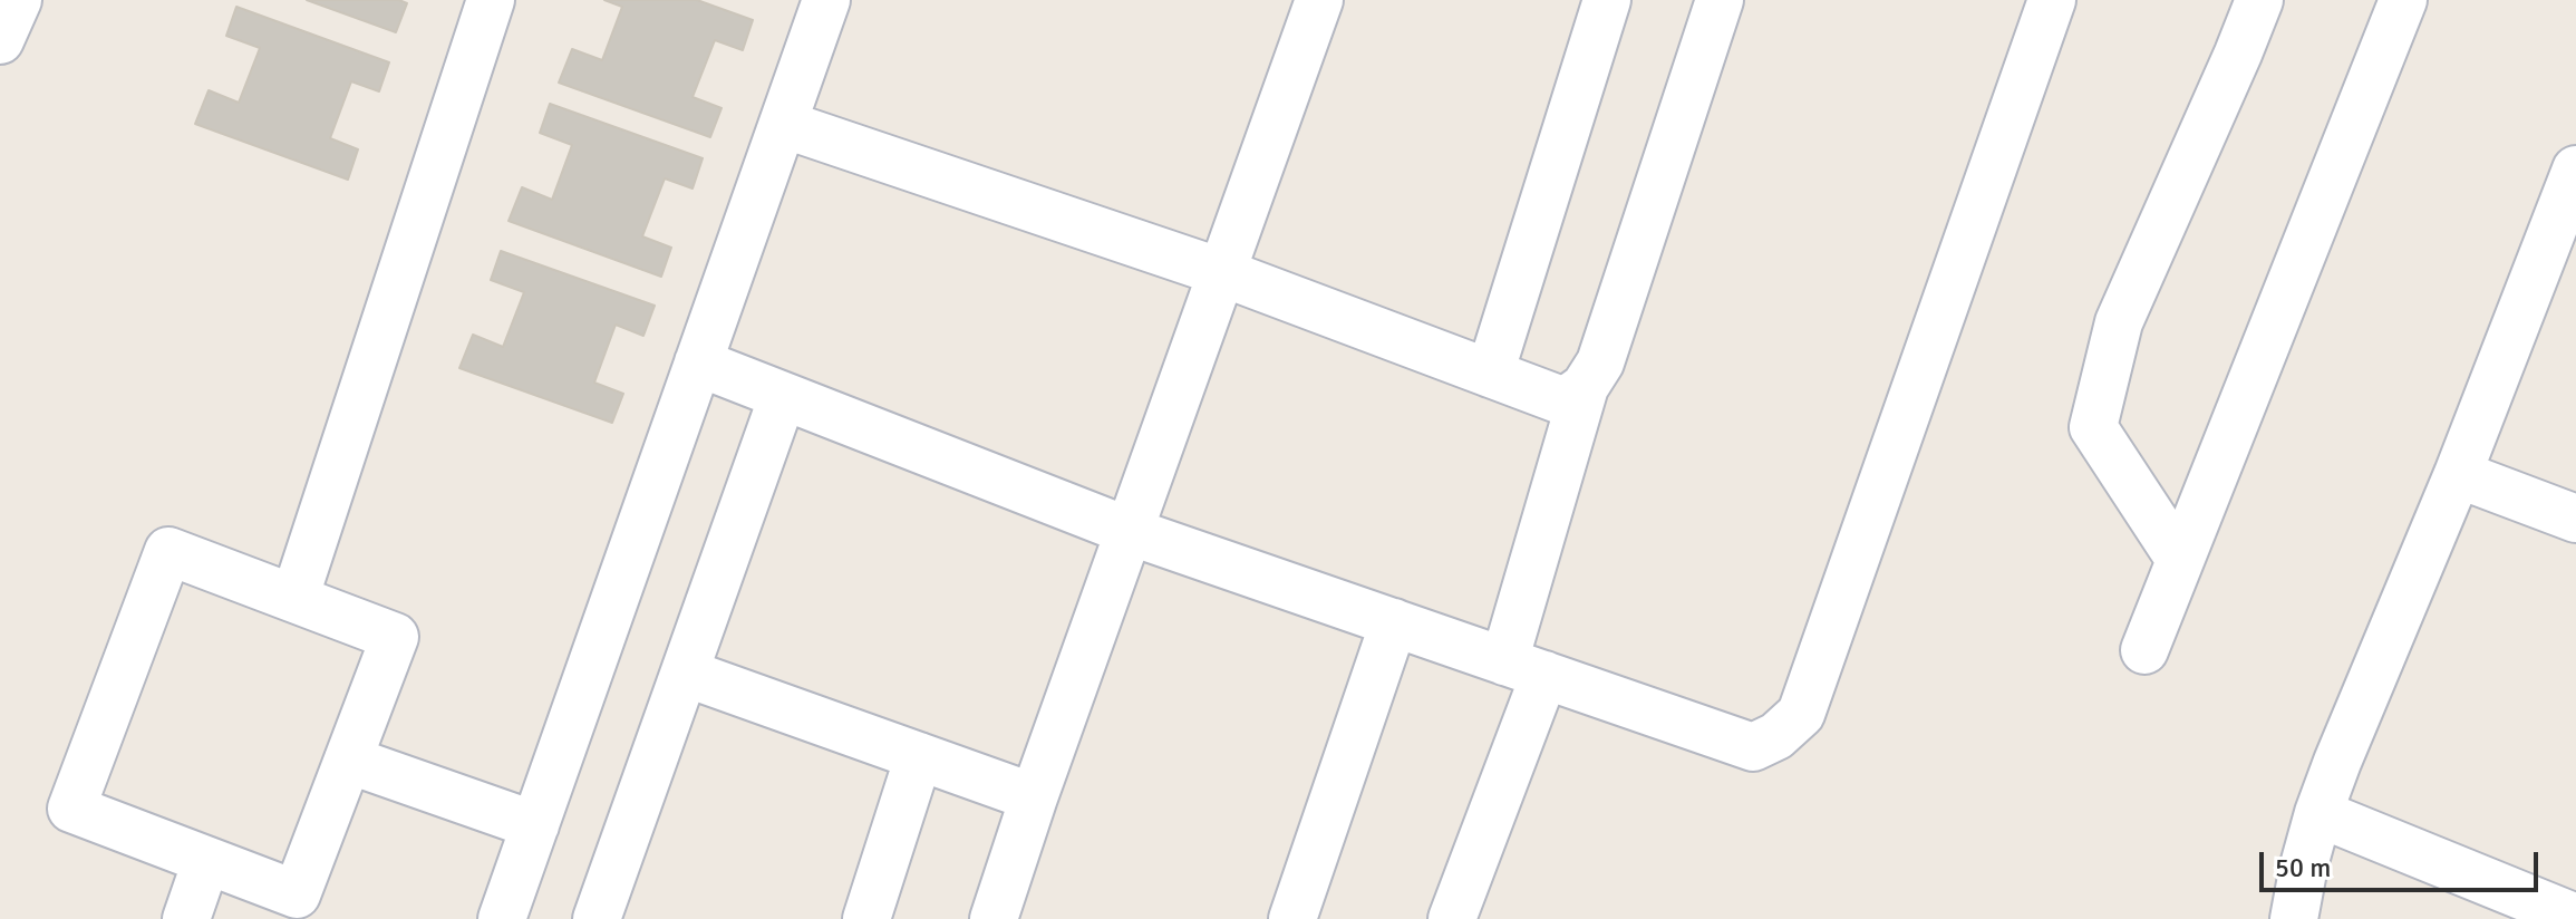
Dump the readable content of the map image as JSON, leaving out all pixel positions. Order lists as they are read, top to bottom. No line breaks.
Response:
{"scale_bar":"50 m"}
